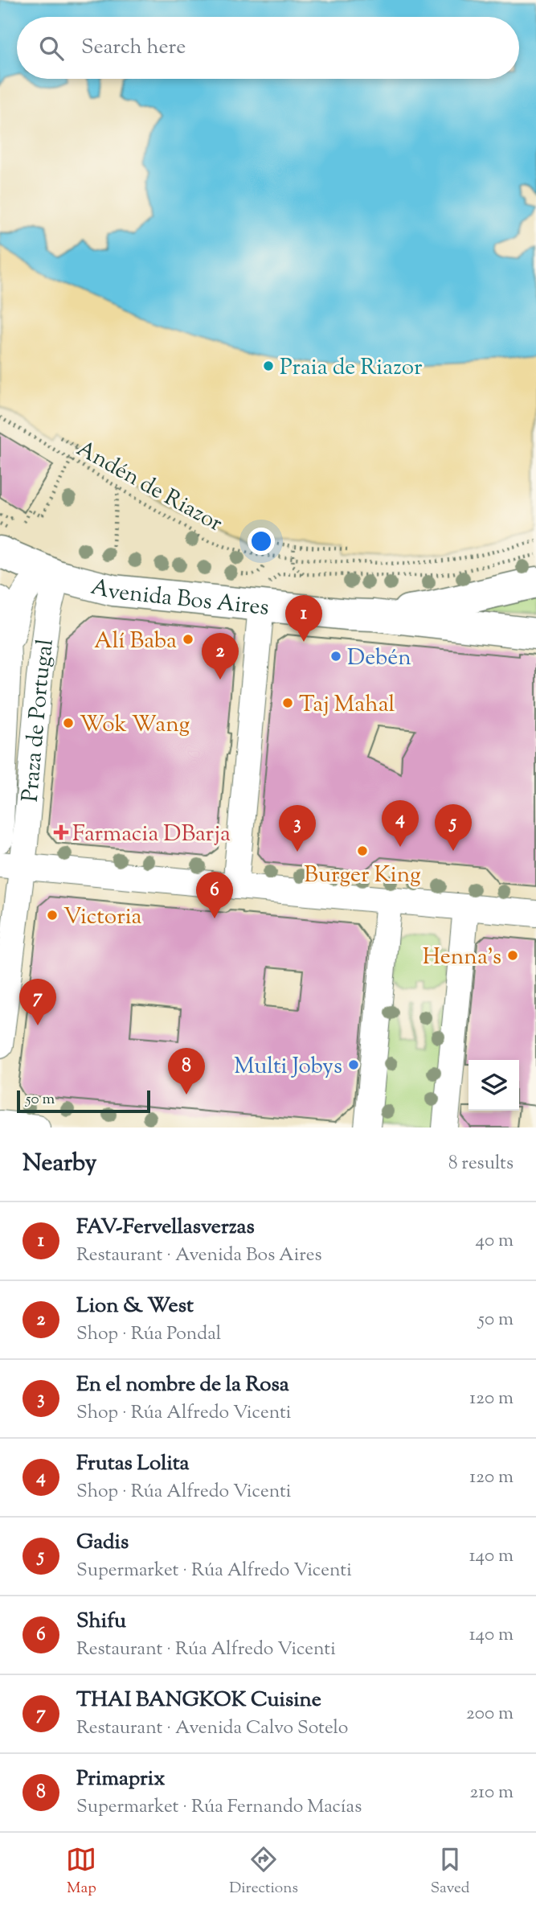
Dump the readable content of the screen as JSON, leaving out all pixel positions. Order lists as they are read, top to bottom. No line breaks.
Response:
{"streets":{"main road":["Avenida Bos Aires"],"street":["Praza de Portugal"],"path":["Andén de Riazor"]},"crossings":[["Avenida Bos Aires","Praza de Portugal"]],"places":{"other":["Praia de Riazor","Alí Baba","Debén","Taj Mahal","Wok Wang","Burger King","Victoria","Henna's","Multi Jobys"],"health":["Farmacia DBarja"]},"scale_bar":"50 m","page":{"search":"Search here","pins":["1","2","4","5","3","6","7","8"],"scale":"50 m","heading":["Nearby","8 results"],"list":[{"mark":"1","name":"FAV-Fervellasverzas","note":"Restaurant · Avenida Bos Aires","value":"40 m"},{"mark":"2","name":"Lion & West","note":"Shop · Rúa Pondal","value":"50 m"},{"mark":"3","name":"En el nombre de la Rosa","note":"Shop · Rúa Alfredo Vicenti","value":"120 m"},{"mark":"4","name":"Frutas Lolita","note":"Shop · Rúa Alfredo Vicenti","value":"120 m"},{"mark":"5","name":"Gadis","note":"Supermarket · Rúa Alfredo Vicenti","value":"140 m"},{"mark":"6","name":"Shifu","note":"Restaurant · Rúa Alfredo Vicenti","value":"140 m"},{"mark":"7","name":"THAI BANGKOK Cuisine","note":"Restaurant · Avenida Calvo Sotelo","value":"200 m"},{"mark":"8","name":"Primaprix","note":"Supermarket · Rúa Fernando Macías","value":"210 m"}],"nav":["Map","Directions","Saved"]}}
